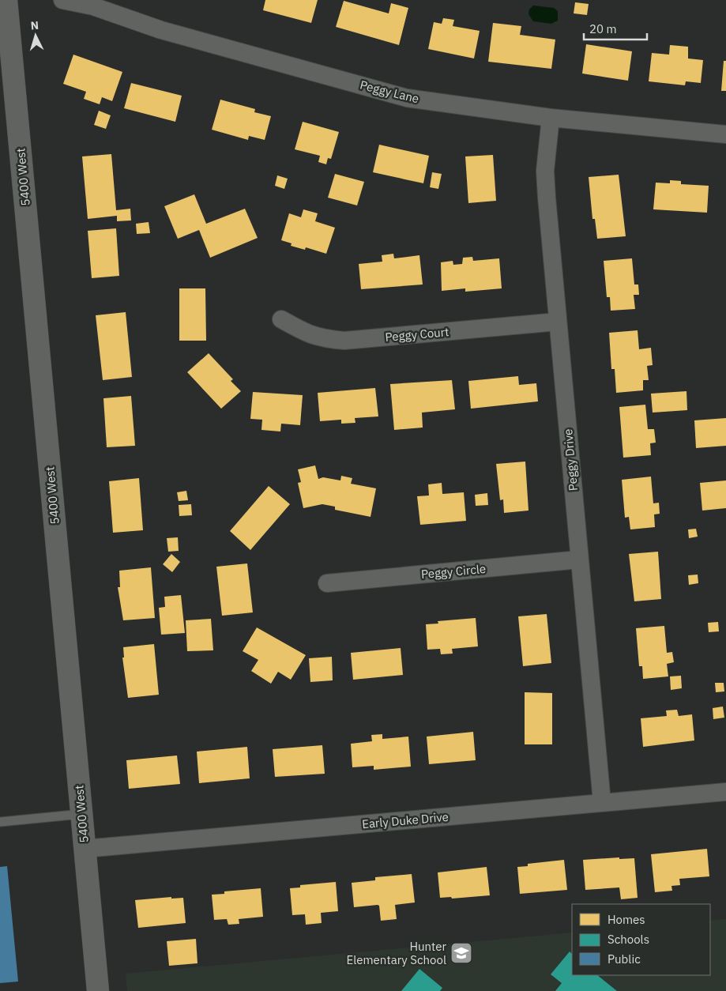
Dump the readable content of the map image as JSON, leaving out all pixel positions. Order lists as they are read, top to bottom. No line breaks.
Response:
{"streets":{"street":["Peggy Lane","5400 West","Peggy Court","Peggy Drive","Peggy Circle","Early Duke Drive"]},"crossings":[["Peggy Lane","Peggy Drive"],["5400 West","Early Duke Drive"],["Peggy Court","Peggy Drive"],["Peggy Drive","Peggy Circle"],["Peggy Drive","Early Duke Drive"]],"places":{"school or university":["Hunter Elementary School"]},"legend":["Homes","Schools","Public"],"scale_bar":"20 m","north":"top"}
